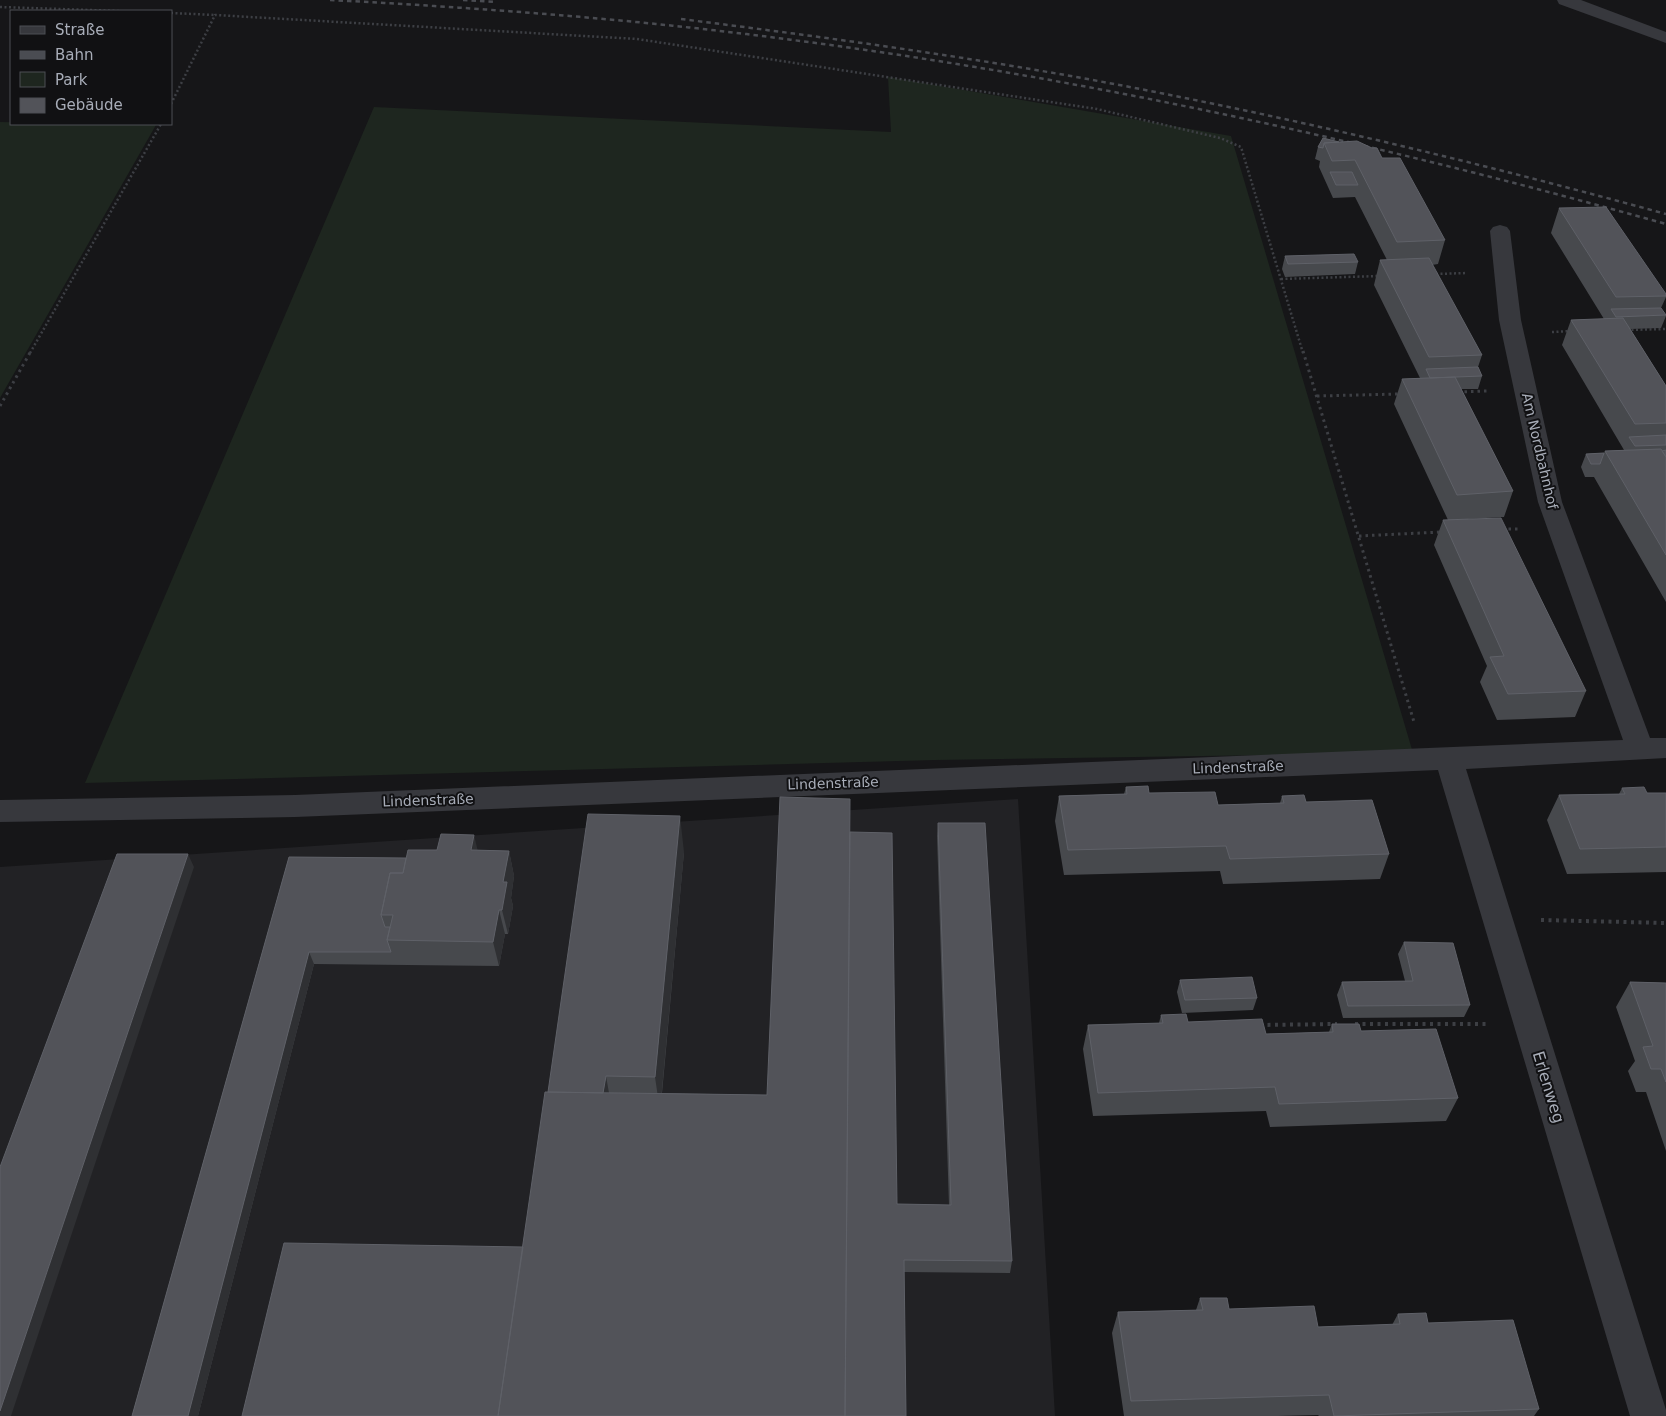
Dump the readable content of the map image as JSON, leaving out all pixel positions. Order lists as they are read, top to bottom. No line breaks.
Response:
{"streets":{"street":["Am Nordbahnhof","Lindenstraße","Erlenweg"]},"crossings":[["Am Nordbahnhof","Lindenstraße"],["Lindenstraße","Erlenweg"]],"legend":["Straße","Bahn","Park","Gebäude"]}
